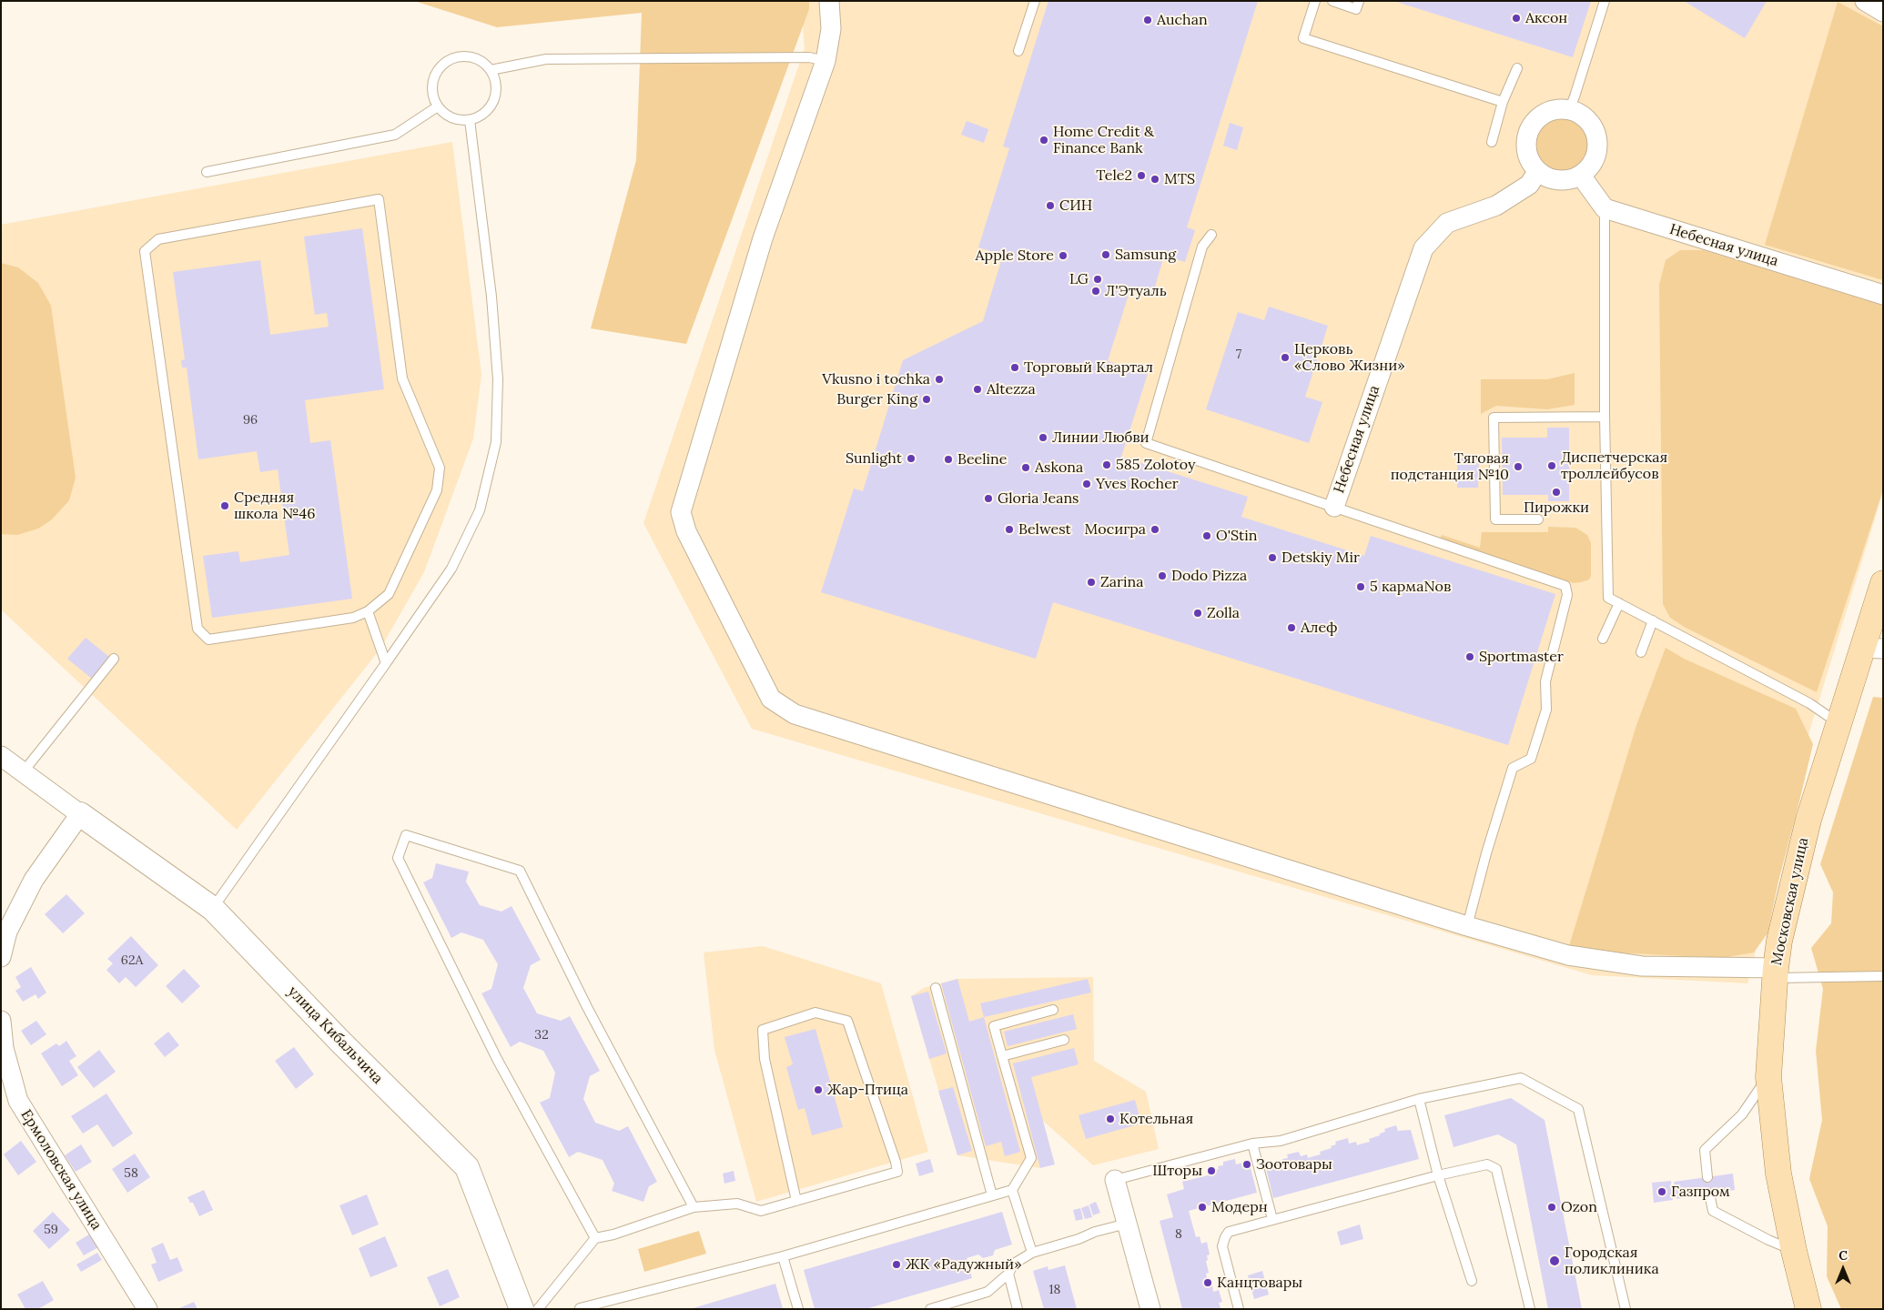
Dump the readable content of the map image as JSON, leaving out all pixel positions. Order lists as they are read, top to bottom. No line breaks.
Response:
{"streets":{"main road":["Московская улица"],"street":["Небесная улица","улица Кибальчича","Ермоловская улица"]},"places":["Аксон","Auchan","Home Credit & Finance Bank","Tele2","MTS","СИН","Samsung","Apple Store","LG","Л'Этуаль","Церковь «Слово Жизни»","Торговый Квартал","Vkusno i tochka","Altezza","Burger King","Линии Любви","Sunlight","Beeline","585 Zolotoy","Диспетчерская троллейбусов","Тяговая подстанция №10","Askona","Yves Rocher","Пирожки","Gloria Jeans","Средняя школа №46","Belwest","Мосигра","O'Stin","Detskiy Mir","Dodo Pizza","Zarina","5 кармаNов","Zolla","Алеф","Sportmaster","Жар-Птица","Котельная","Зоотовары","Шторы","Газпром","Модерн","Ozon","Городская поликлиника","ЖК «Радужный»","Канцтовары"],"house_numbers":["7","96","62А","32","58","59","8","18"],"north":"top"}
